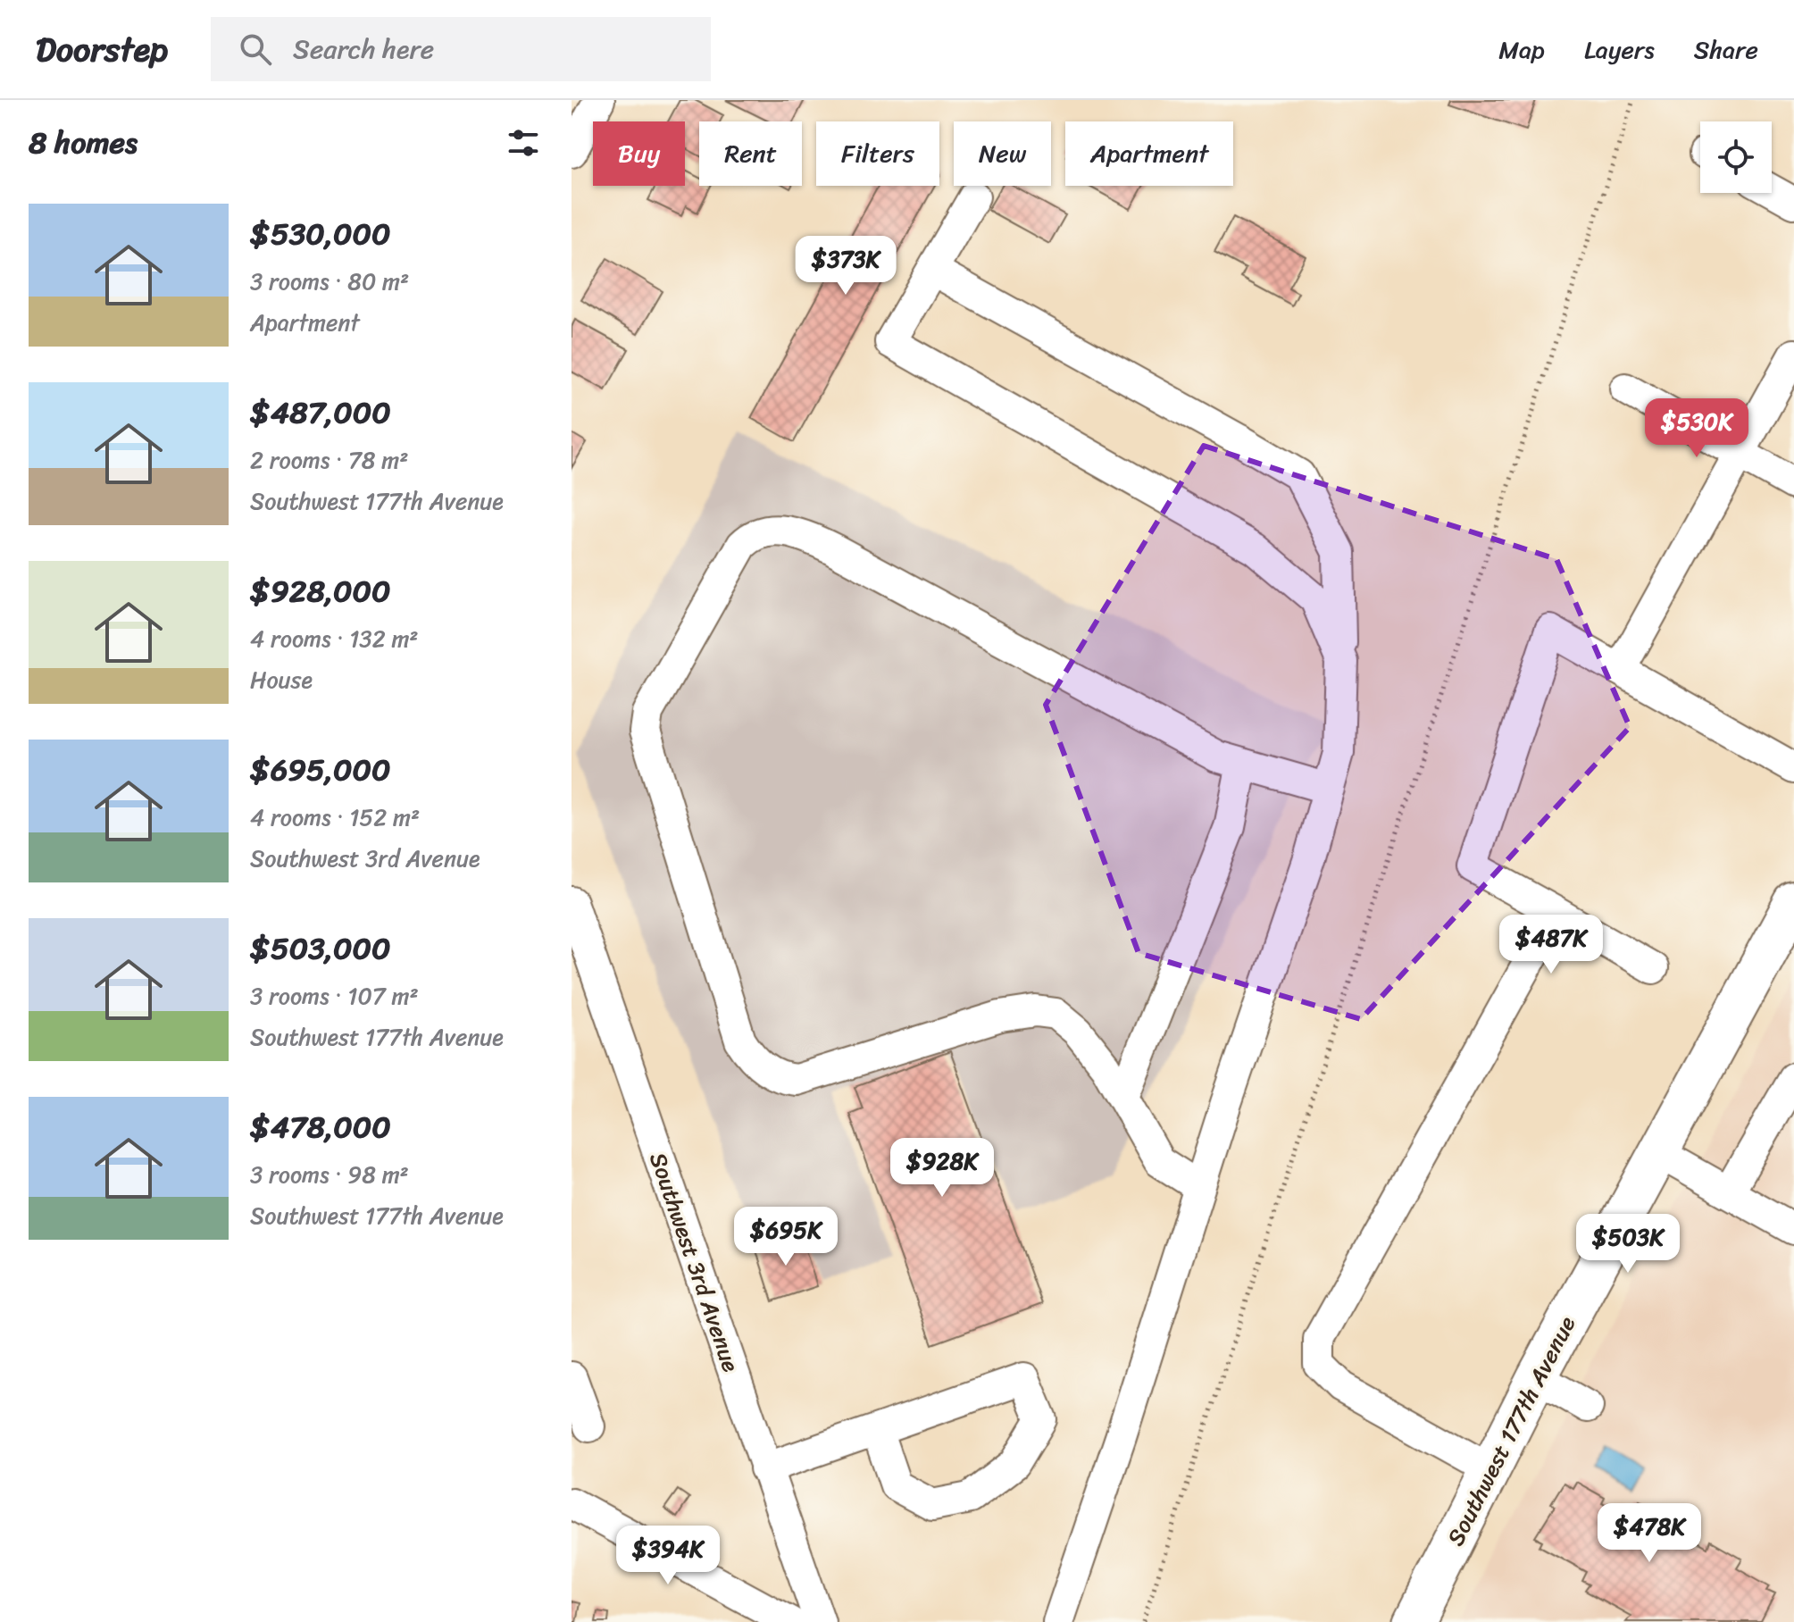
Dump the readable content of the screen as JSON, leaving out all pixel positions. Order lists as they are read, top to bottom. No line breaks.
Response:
{"streets":{"main road":["Southwest 177th Avenue"],"street":["Southwest 3rd Avenue"]},"page":{"header":"Doorstep","search":"Search here","nav":["Map","Layers","Share"],"heading":"8 homes","chip":["Buy","Rent","Filters","New","Apartment"],"list":[{"name":"$530,000","note":"3 rooms · 80 m² · Apartment"},{"name":"$487,000","note":"2 rooms · 78 m² · Southwest 177th Avenue"},{"name":"$928,000","note":"4 rooms · 132 m² · House"},{"name":"$695,000","note":"4 rooms · 152 m² · Southwest 3rd Avenue"},{"name":"$503,000","note":"3 rooms · 107 m² · Southwest 177th Avenue"},{"name":"$478,000","note":"3 rooms · 98 m² · Southwest 177th Avenue"}],"price":["$373K","$530K","$487K","$928K","$695K","$503K","$478K","$394K"]}}
